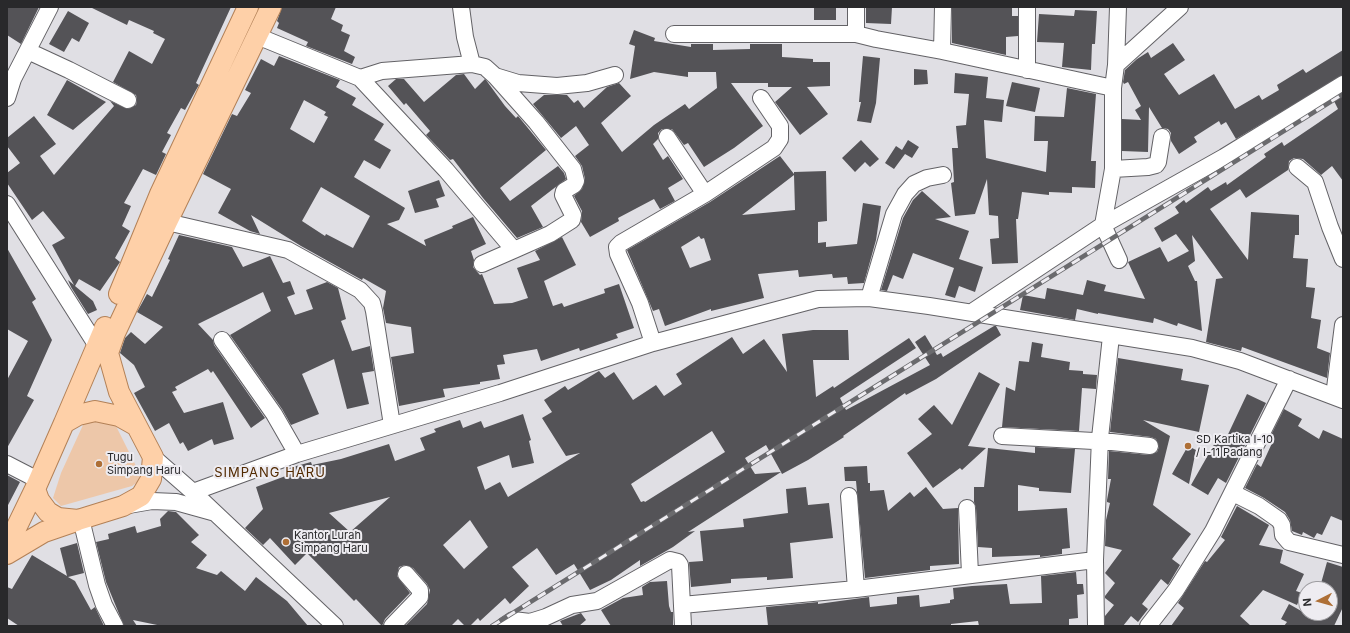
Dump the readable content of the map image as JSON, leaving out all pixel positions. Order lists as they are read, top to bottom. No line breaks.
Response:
{"districts":["SIMPANG HARU"],"places":["SD Kartika I-10 / I-11 Padang","Tugu Simpang Haru","Kantor Lurah Simpang Haru"],"north":"left"}
